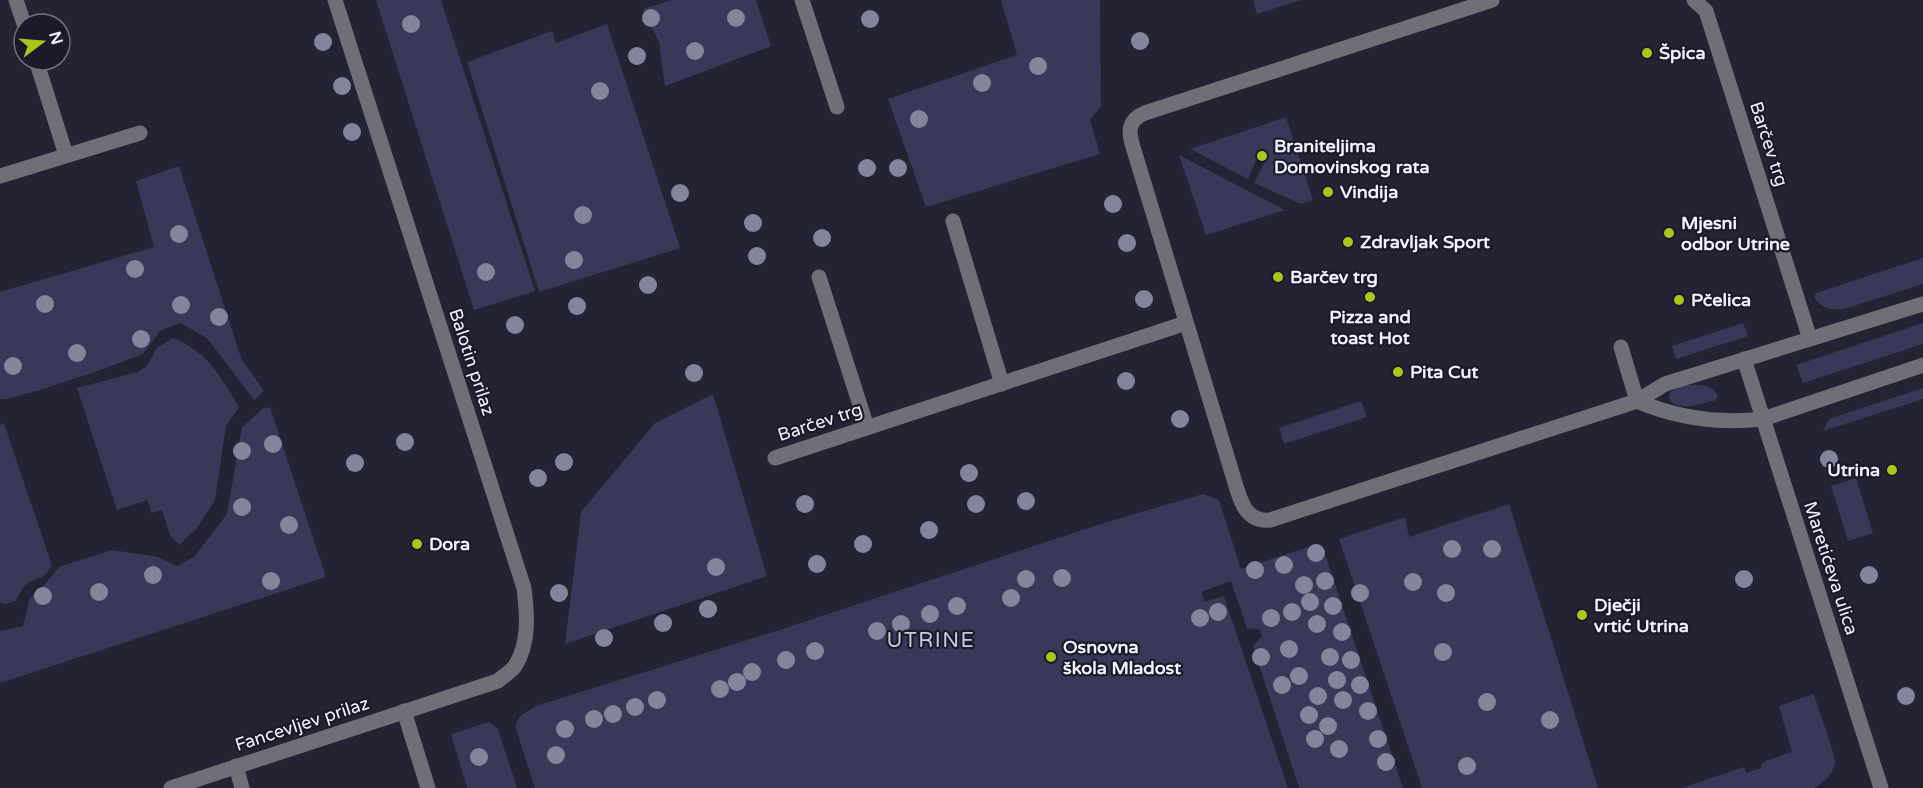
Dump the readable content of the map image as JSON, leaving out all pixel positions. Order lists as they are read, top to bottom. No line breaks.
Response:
{"streets":{"street":["Barčev trg","Balotin prilaz","Maretićeva ulica","Fancevljev prilaz"]},"crossings":[["Balotin prilaz","Fancevljev prilaz"]],"districts":["UTRINE"],"places":["Špica","Braniteljima Domovinskog rata","Vindija","Mjesni odbor Utrine","Zdravljak Sport","Barčev trg","Pizza and toast Hot","Pčelica","Pita Cut","Utrina","Dora","Dječji vrtić Utrina","Osnovna škola Mladost"],"north":"right"}
